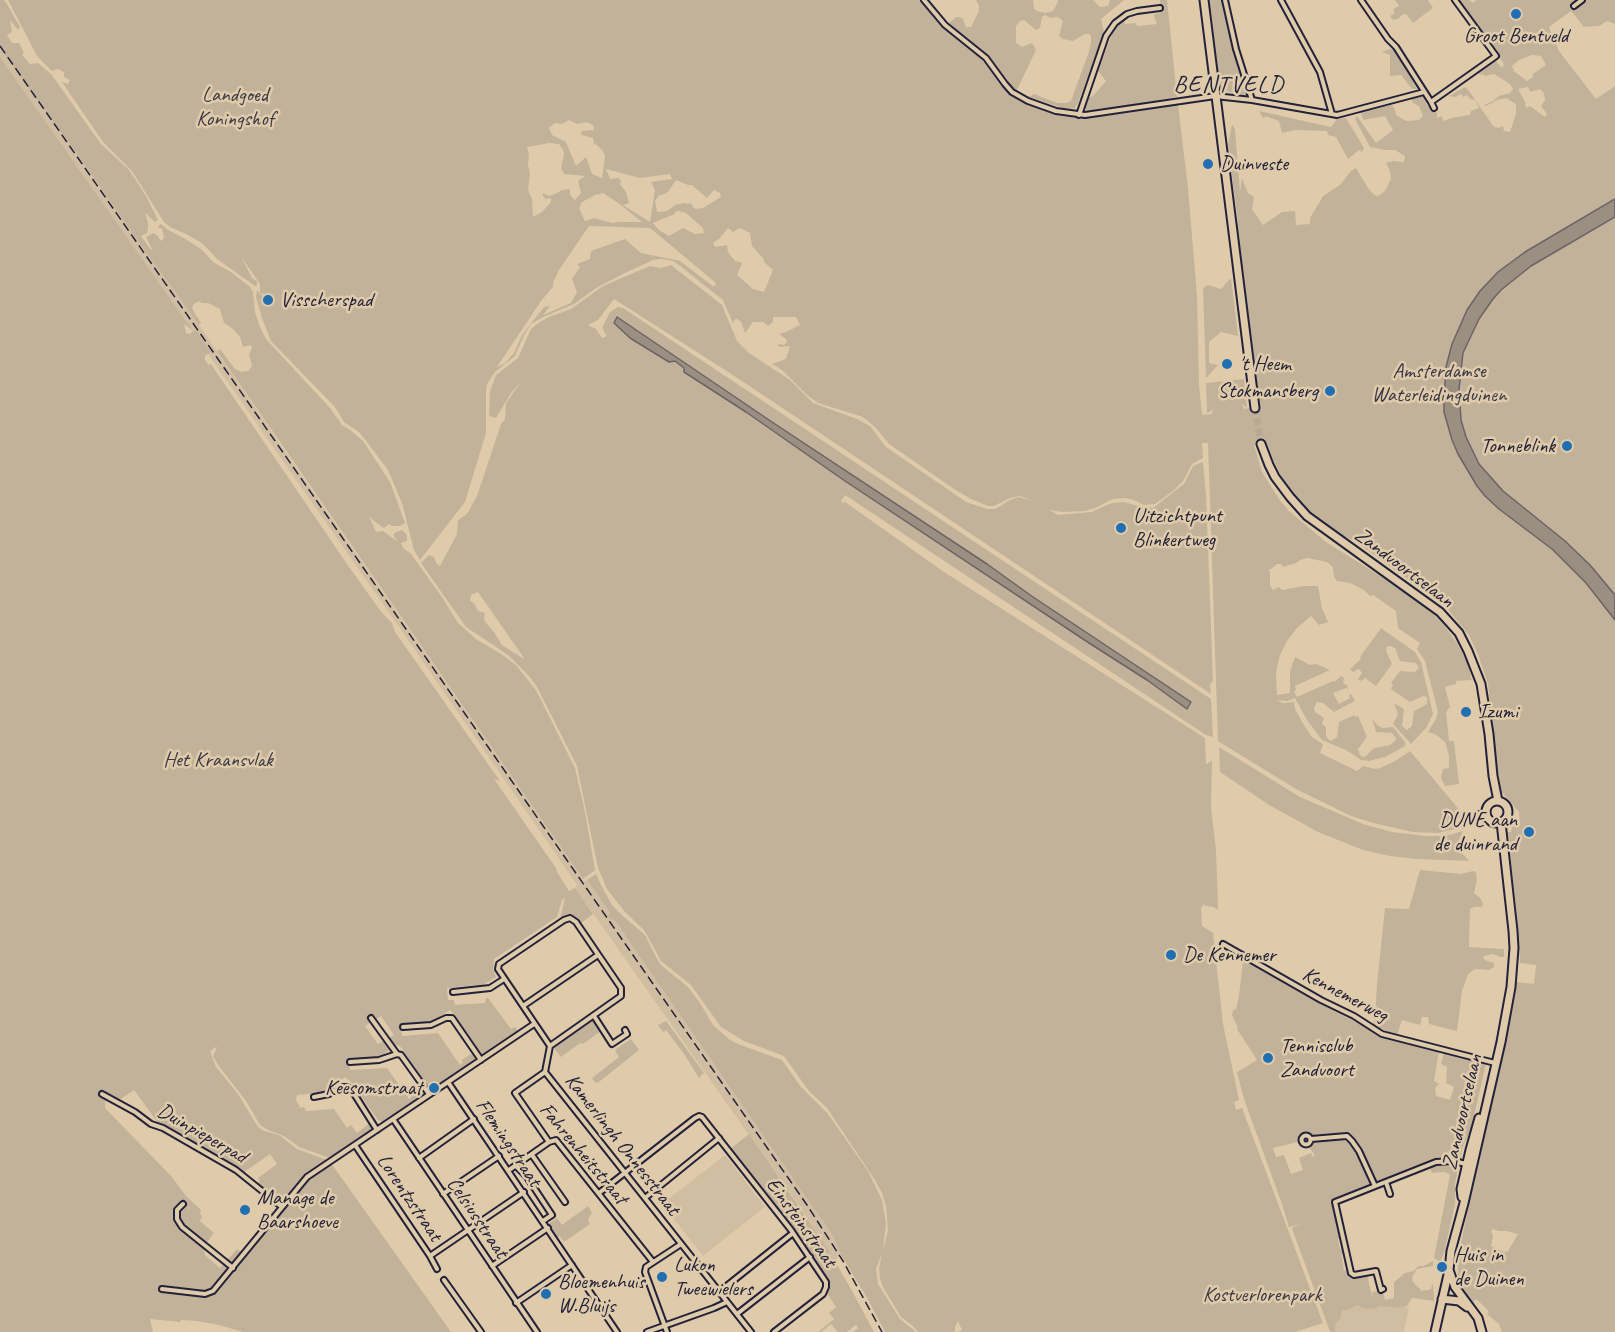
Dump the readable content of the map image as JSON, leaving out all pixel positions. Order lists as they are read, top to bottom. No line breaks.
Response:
{"streets":{"main road":["Zandvoortselaan"],"street":["Kennemerweg","Duinpieperpad","Flemingstraat","Kamerlingh Onnesstraat","Fahrenheitstraat","Lorentzstraat","Celsiusstraat","Einsteinstraat"]},"crossings":[["Zandvoortselaan","Kennemerweg"],["Kamerlingh Onnesstraat","Fahrenheitstraat"],["Kamerlingh Onnesstraat","Einsteinstraat"]],"districts":["BENTVELD"],"parks":["Landgoed Koningshof","Amsterdamse Waterleidingduinen","Het Kraansvlak","Kostverlorenpark"],"places":["Groot Bentveld","Duinveste","Visscherspad","'t Heem","Stokmansberg","Tonneblink","Uitzichtpunt Blinkertweg","Izumi","DUNE aan de duinrand","De Kennemer","Tennisclub Zandvoort","Keesomstraat","Manage de Baarshoeve","Huis in de Duinen","Lukon Tweewielers","Bloemenhuis W.Bluijs"]}
